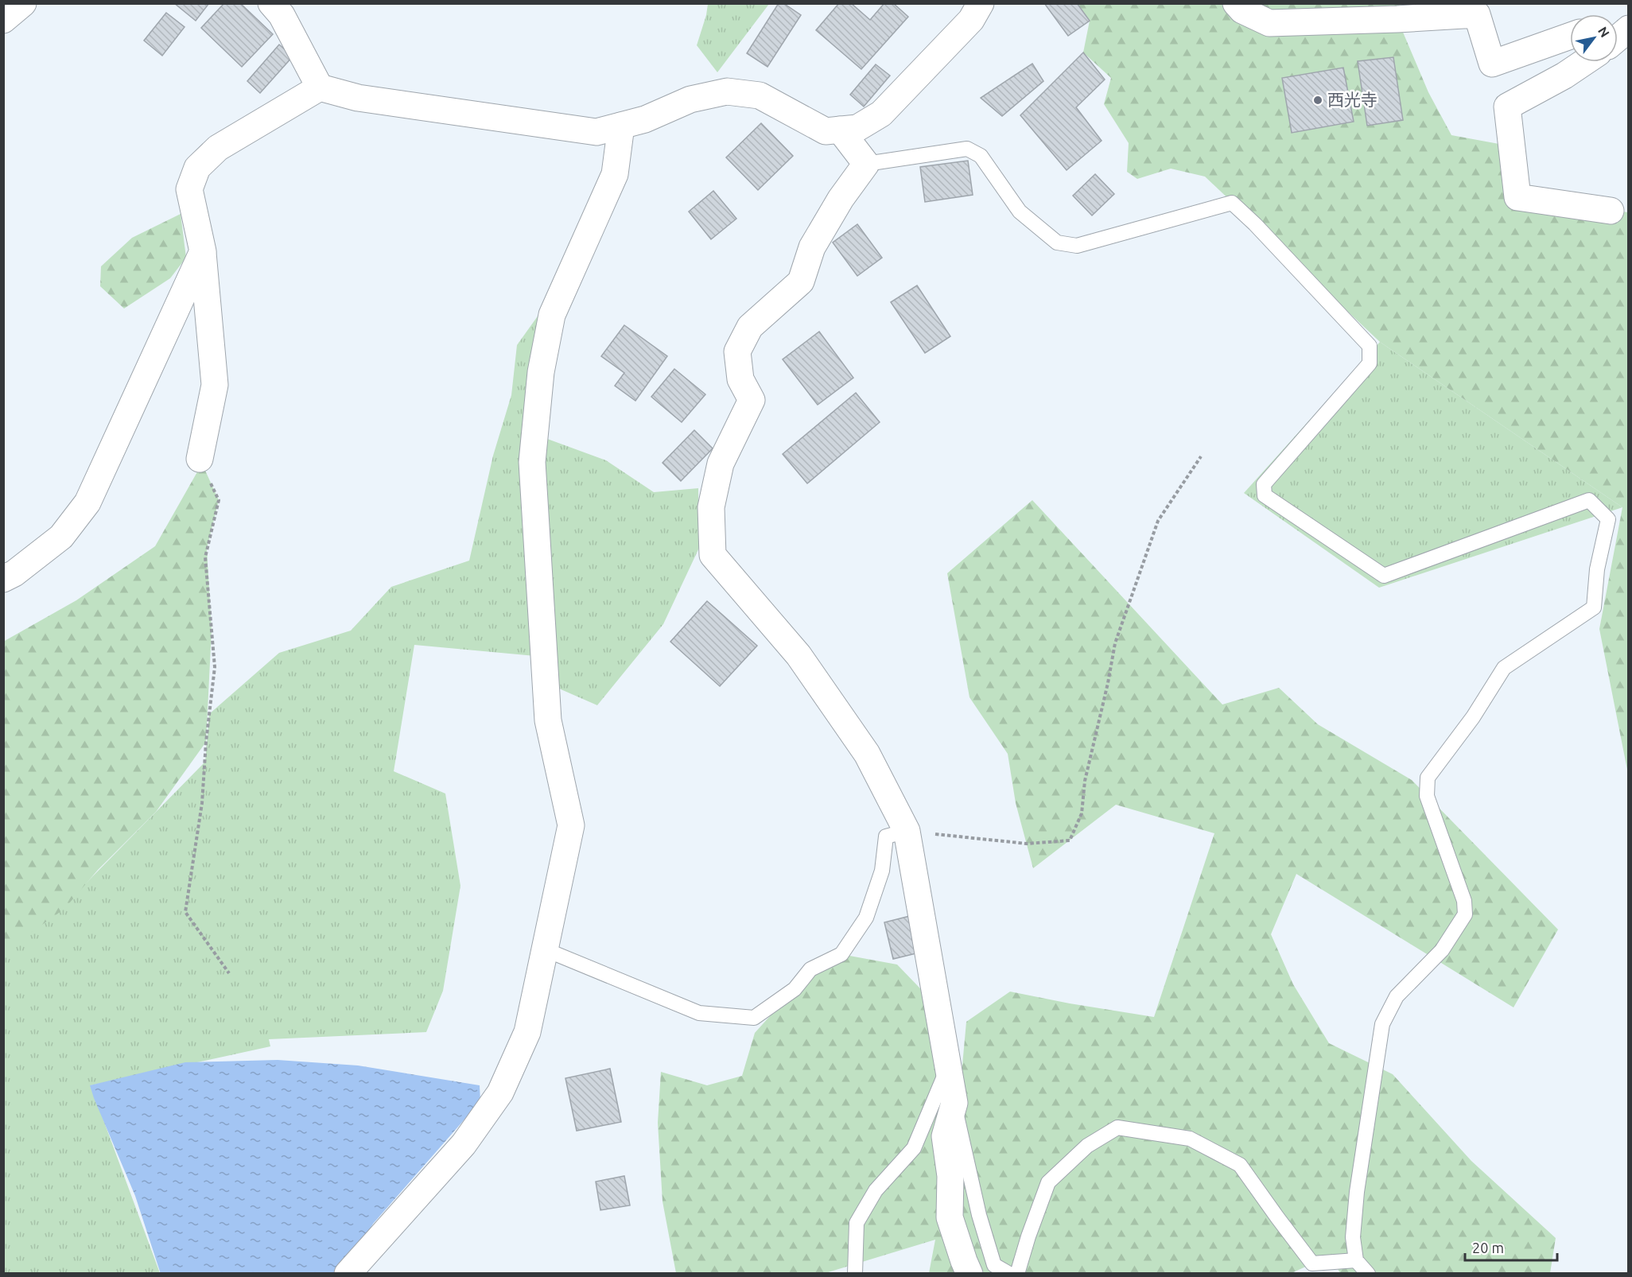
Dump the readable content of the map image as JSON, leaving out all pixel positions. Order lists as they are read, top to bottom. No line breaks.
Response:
{"places":["西光寺"],"scale_bar":"20 m","north":"top right"}
